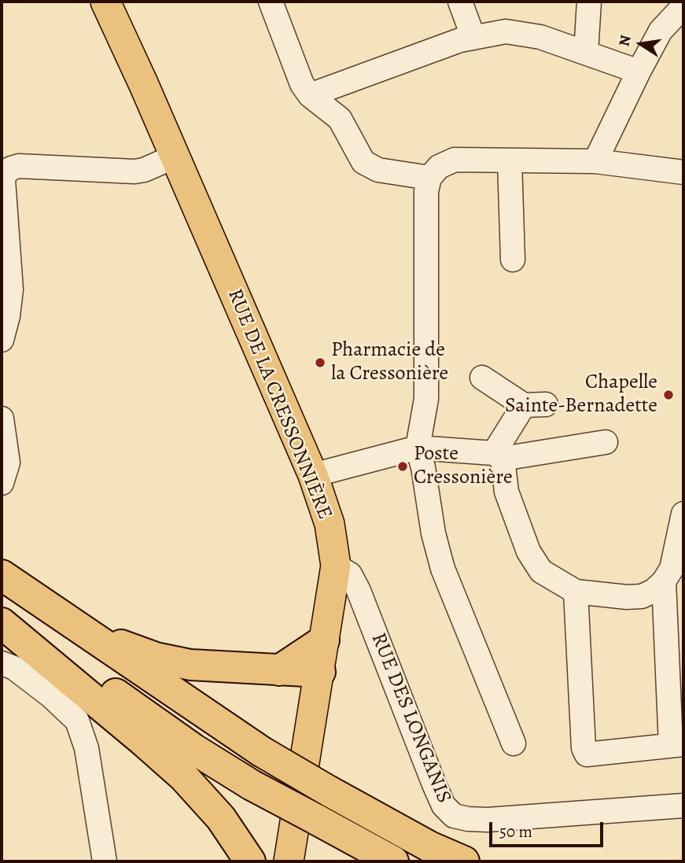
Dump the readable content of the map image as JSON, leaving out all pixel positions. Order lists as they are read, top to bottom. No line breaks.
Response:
{"streets":{"main road":["RUE DE LA CRESSONNIÈRE"],"street":["RUE DES LONGANIS"]},"crossings":[["RUE DE LA CRESSONNIÈRE","RUE DES LONGANIS"]],"places":["Pharmacie de la Cressonière","Chapelle Sainte-Bernadette","Poste Cressonière"],"scale_bar":"50 m","north":"left"}
